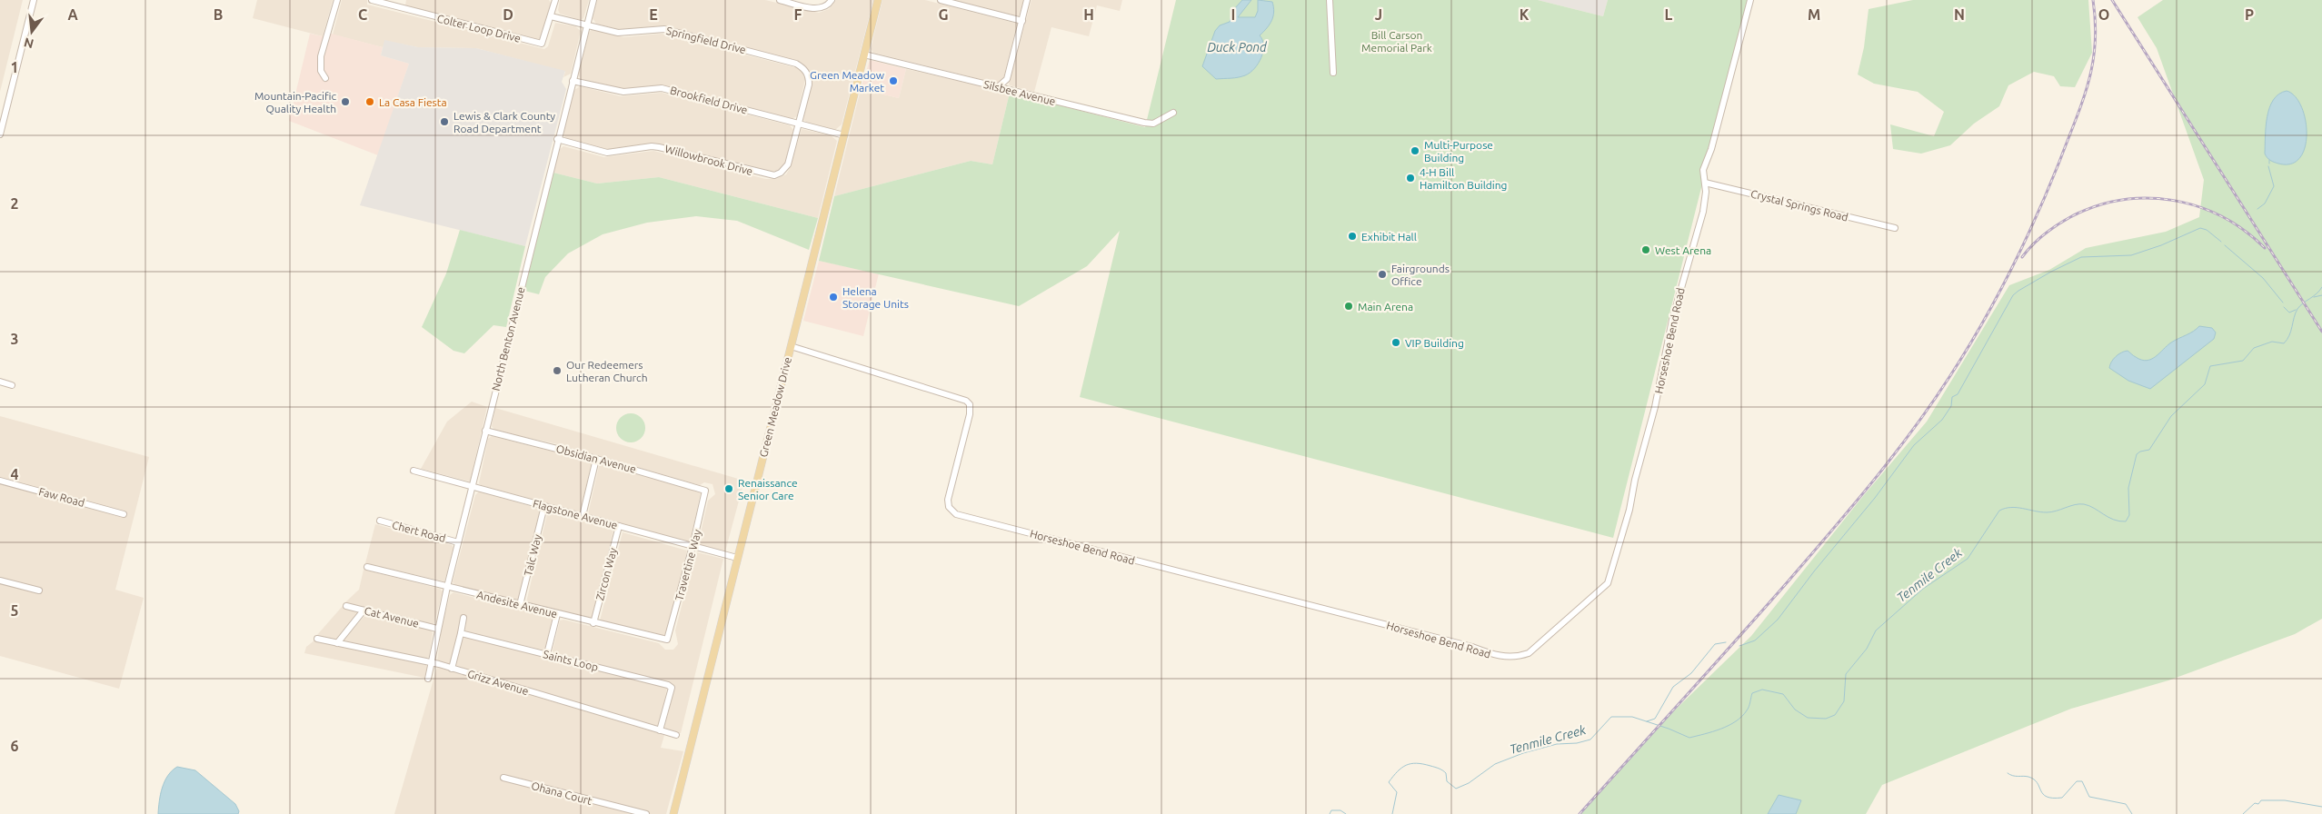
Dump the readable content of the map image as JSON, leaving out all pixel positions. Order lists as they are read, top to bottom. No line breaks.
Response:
{"streets":{"main road":["Green Meadow Drive"],"street":["Colter Loop Drive","Springfield Drive","Silsbee Avenue","Brookfield Drive","Willowbrook Drive","Crystal Springs Road","North Benton Avenue","Horseshoe Bend Road","Obsidian Avenue","Faw Road","Flagstone Avenue","Chert Road","Talc Way","Travertine Way","Zircon Way","Andesite Avenue","Cat Avenue","Saints Loop","Grizz Avenue","Ohana Court"]},"crossings":[["Colter Loop Drive","Springfield Drive"],["Springfield Drive","Brookfield Drive"],["Springfield Drive","Willowbrook Drive"],["Springfield Drive","North Benton Avenue"],["Silsbee Avenue","Green Meadow Drive"],["Brookfield Drive","Willowbrook Drive"],["Brookfield Drive","North Benton Avenue"],["Brookfield Drive","Green Meadow Drive"],["Willowbrook Drive","North Benton Avenue"],["Crystal Springs Road","Horseshoe Bend Road"],["North Benton Avenue","Obsidian Avenue"],["North Benton Avenue","Flagstone Avenue"],["North Benton Avenue","Chert Road"],["North Benton Avenue","Andesite Avenue"],["North Benton Avenue","Cat Avenue"],["North Benton Avenue","Grizz Avenue"],["Horseshoe Bend Road","Green Meadow Drive"],["Green Meadow Drive","Flagstone Avenue"],["Obsidian Avenue","Travertine Way"],["Flagstone Avenue","Talc Way"],["Flagstone Avenue","Travertine Way"],["Flagstone Avenue","Zircon Way"],["Talc Way","Andesite Avenue"],["Travertine Way","Andesite Avenue"],["Zircon Way","Andesite Avenue"],["Saints Loop","Grizz Avenue"]],"water":["Duck Pond","Tenmile Creek"],"parks":["Bill Carson Memorial Park"],"places":["Green Meadow Market","Mountain-Pacific Quality Health","La Casa Fiesta","Lewis & Clark County Road Department","Multi-Purpose Building","4-H Bill Hamilton Building","Exhibit Hall","West Arena","Fairgrounds Office","Helena Storage Units","Main Arena","VIP Building","Our Redeemers Lutheran Church","Renaissance Senior Care"],"north":"bottom","grid":{"columns":["A","B","C","D","E","F","G","H","I","J","K","L","M","N","O","P"],"rows":["1","2","3","4","5","6"]}}
